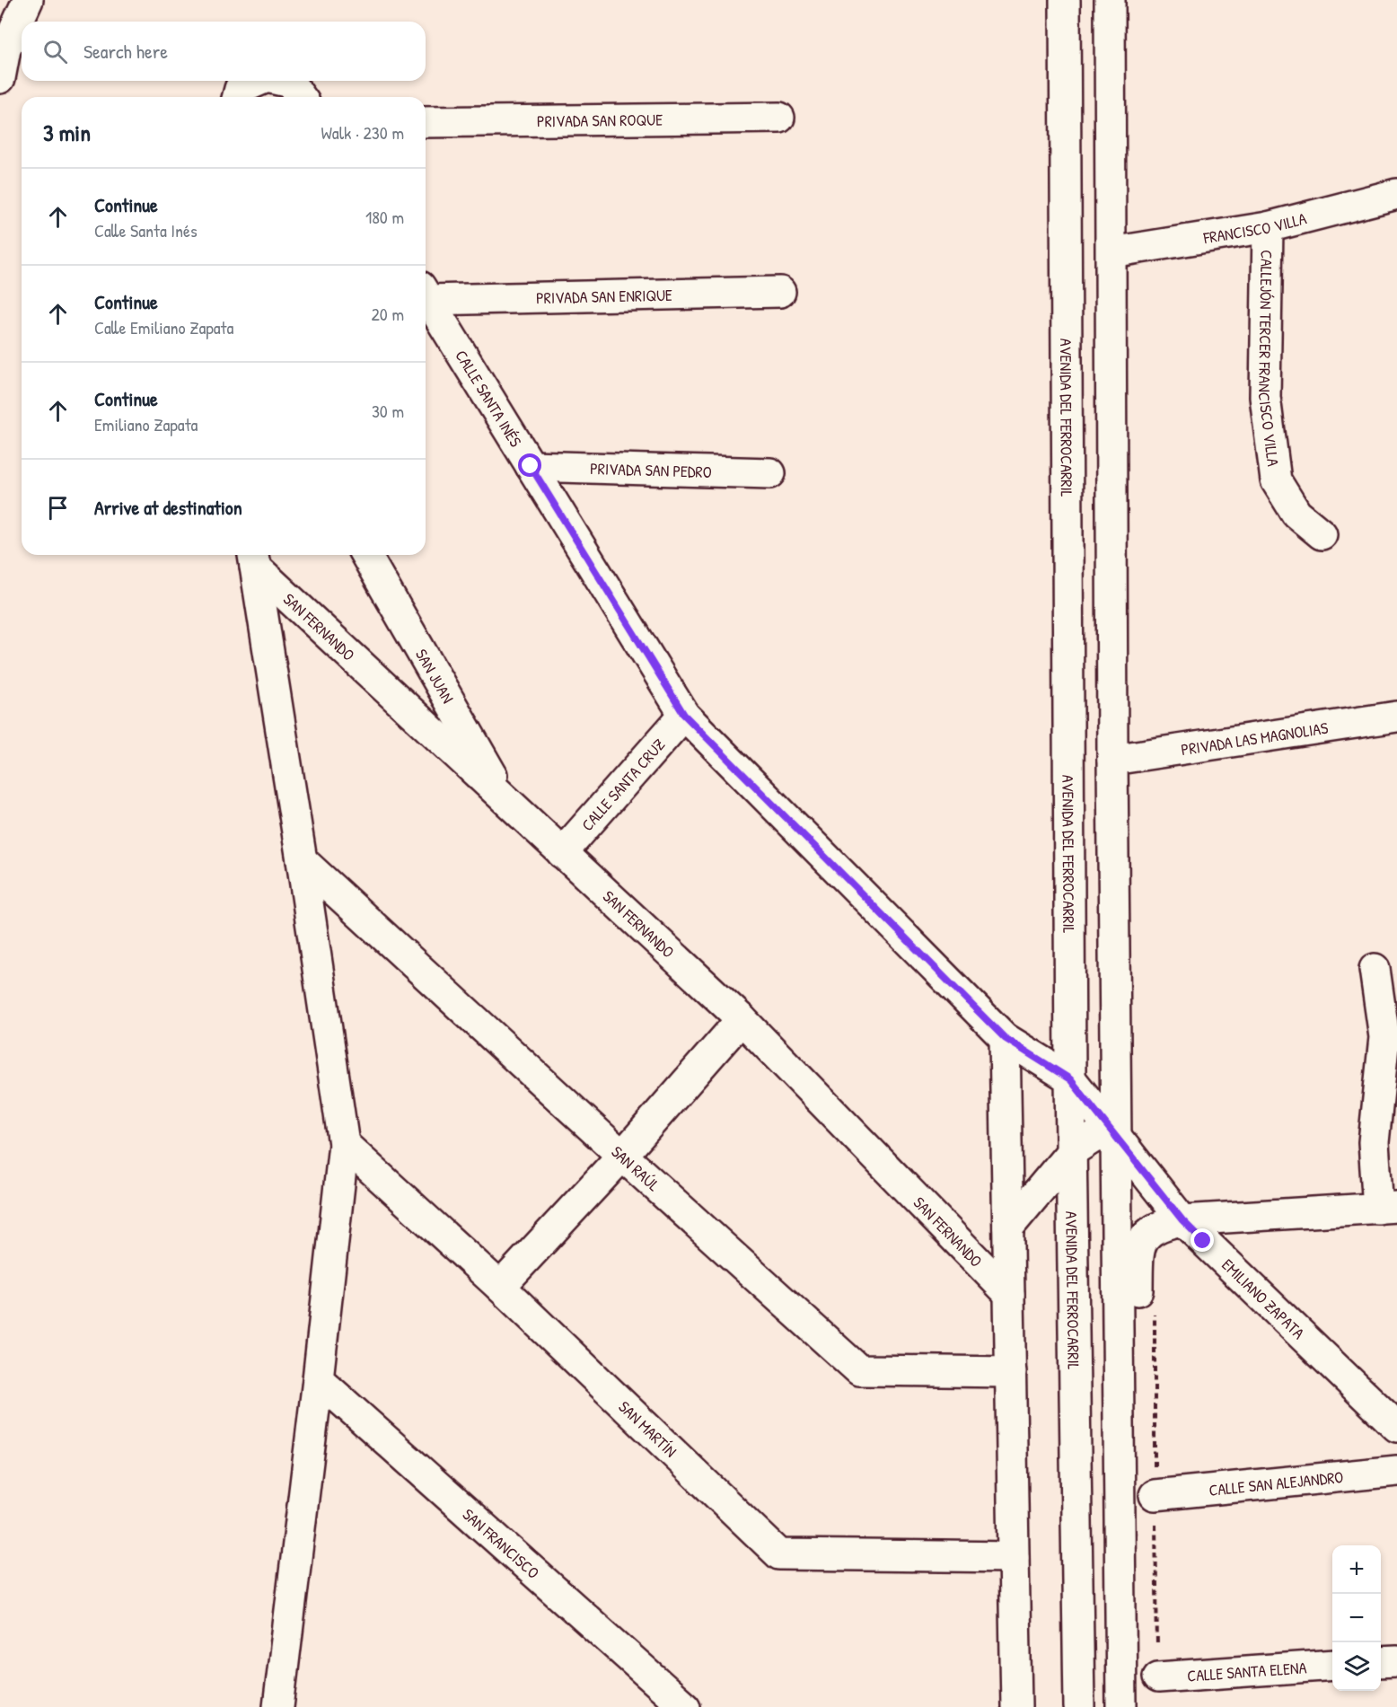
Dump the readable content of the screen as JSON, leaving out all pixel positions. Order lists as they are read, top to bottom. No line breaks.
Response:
{"streets":{"street":["PRIVADA SAN ROQUE","FRANCISCO VILLA","PRIVADA SAN ENRIQUE","CALLEJÓN TERCER FRANCISCO VILLA","CALLE SANTA INÉS","AVENIDA DEL FERROCARRIL","PRIVADA SAN PEDRO","SAN FERNANDO","SAN JUAN","PRIVADA LAS MAGNOLIAS","CALLE SANTA CRUZ","SAN RAÚL","EMILIANO ZAPATA","SAN MARTÍN","CALLE SAN ALEJANDRO","SAN FRANCISCO","CALLE SANTA ELENA"]},"crossings":[["FRANCISCO VILLA","CALLEJÓN TERCER FRANCISCO VILLA"],["CALLE SANTA INÉS","AVENIDA DEL FERROCARRIL"],["CALLE SANTA INÉS","PRIVADA SAN PEDRO"],["CALLE SANTA INÉS","CALLE SANTA CRUZ"],["CALLE SANTA INÉS","EMILIANO ZAPATA"],["SAN FERNANDO","SAN JUAN"],["SAN FERNANDO","CALLE SANTA CRUZ"]],"page":{"search":"Search here","heading":["3 min","Walk · 230 m"],"list":[["Continue","Calle Santa Inés","180 m"],["Continue","Calle Emiliano Zapata","20 m"],["Continue","Emiliano Zapata","30 m"],"Arrive at destination"],"map_buttons":["+","−"]}}
